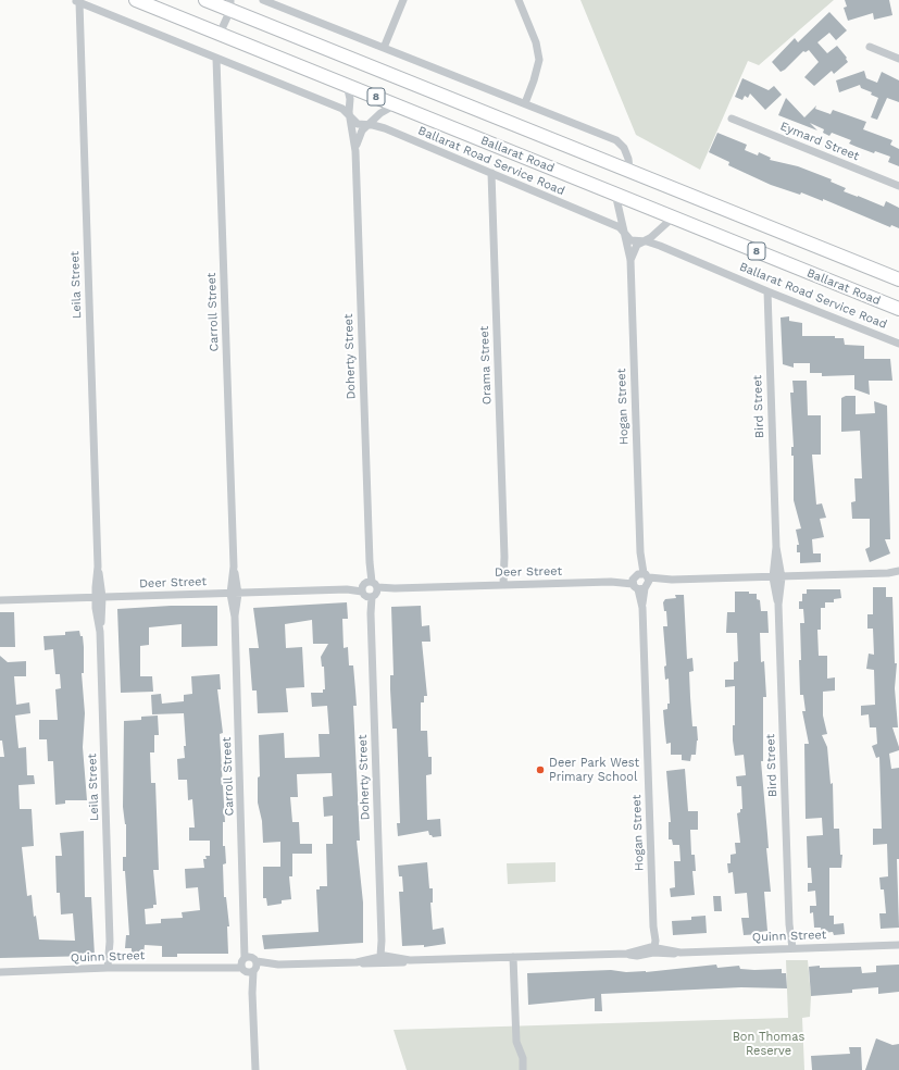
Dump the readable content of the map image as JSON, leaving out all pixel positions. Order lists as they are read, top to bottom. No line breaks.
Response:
{"streets":{"highway":["8","Ballarat Road"],"street":["Eymard Street","Ballarat Road Service Road","Leila Street","Carroll Street","Doherty Street","Orama Street","Hogan Street","Bird Street","Deer Street","Quinn Street"]},"crossings":[["Ballarat Road","Doherty Street"],["Ballarat Road","Hogan Street"],["Ballarat Road Service Road","Leila Street"],["Ballarat Road Service Road","Carroll Street"],["Ballarat Road Service Road","Doherty Street"],["Ballarat Road Service Road","Orama Street"],["Ballarat Road Service Road","Hogan Street"],["Ballarat Road Service Road","Bird Street"],["Leila Street","Deer Street"],["Leila Street","Quinn Street"],["Carroll Street","Deer Street"],["Carroll Street","Quinn Street"],["Doherty Street","Deer Street"],["Doherty Street","Quinn Street"],["Orama Street","Deer Street"],["Hogan Street","Deer Street"],["Hogan Street","Quinn Street"],["Bird Street","Deer Street"],["Bird Street","Quinn Street"]],"parks":["Bon Thomas Reserve"],"places":["Deer Park West Primary School"]}
